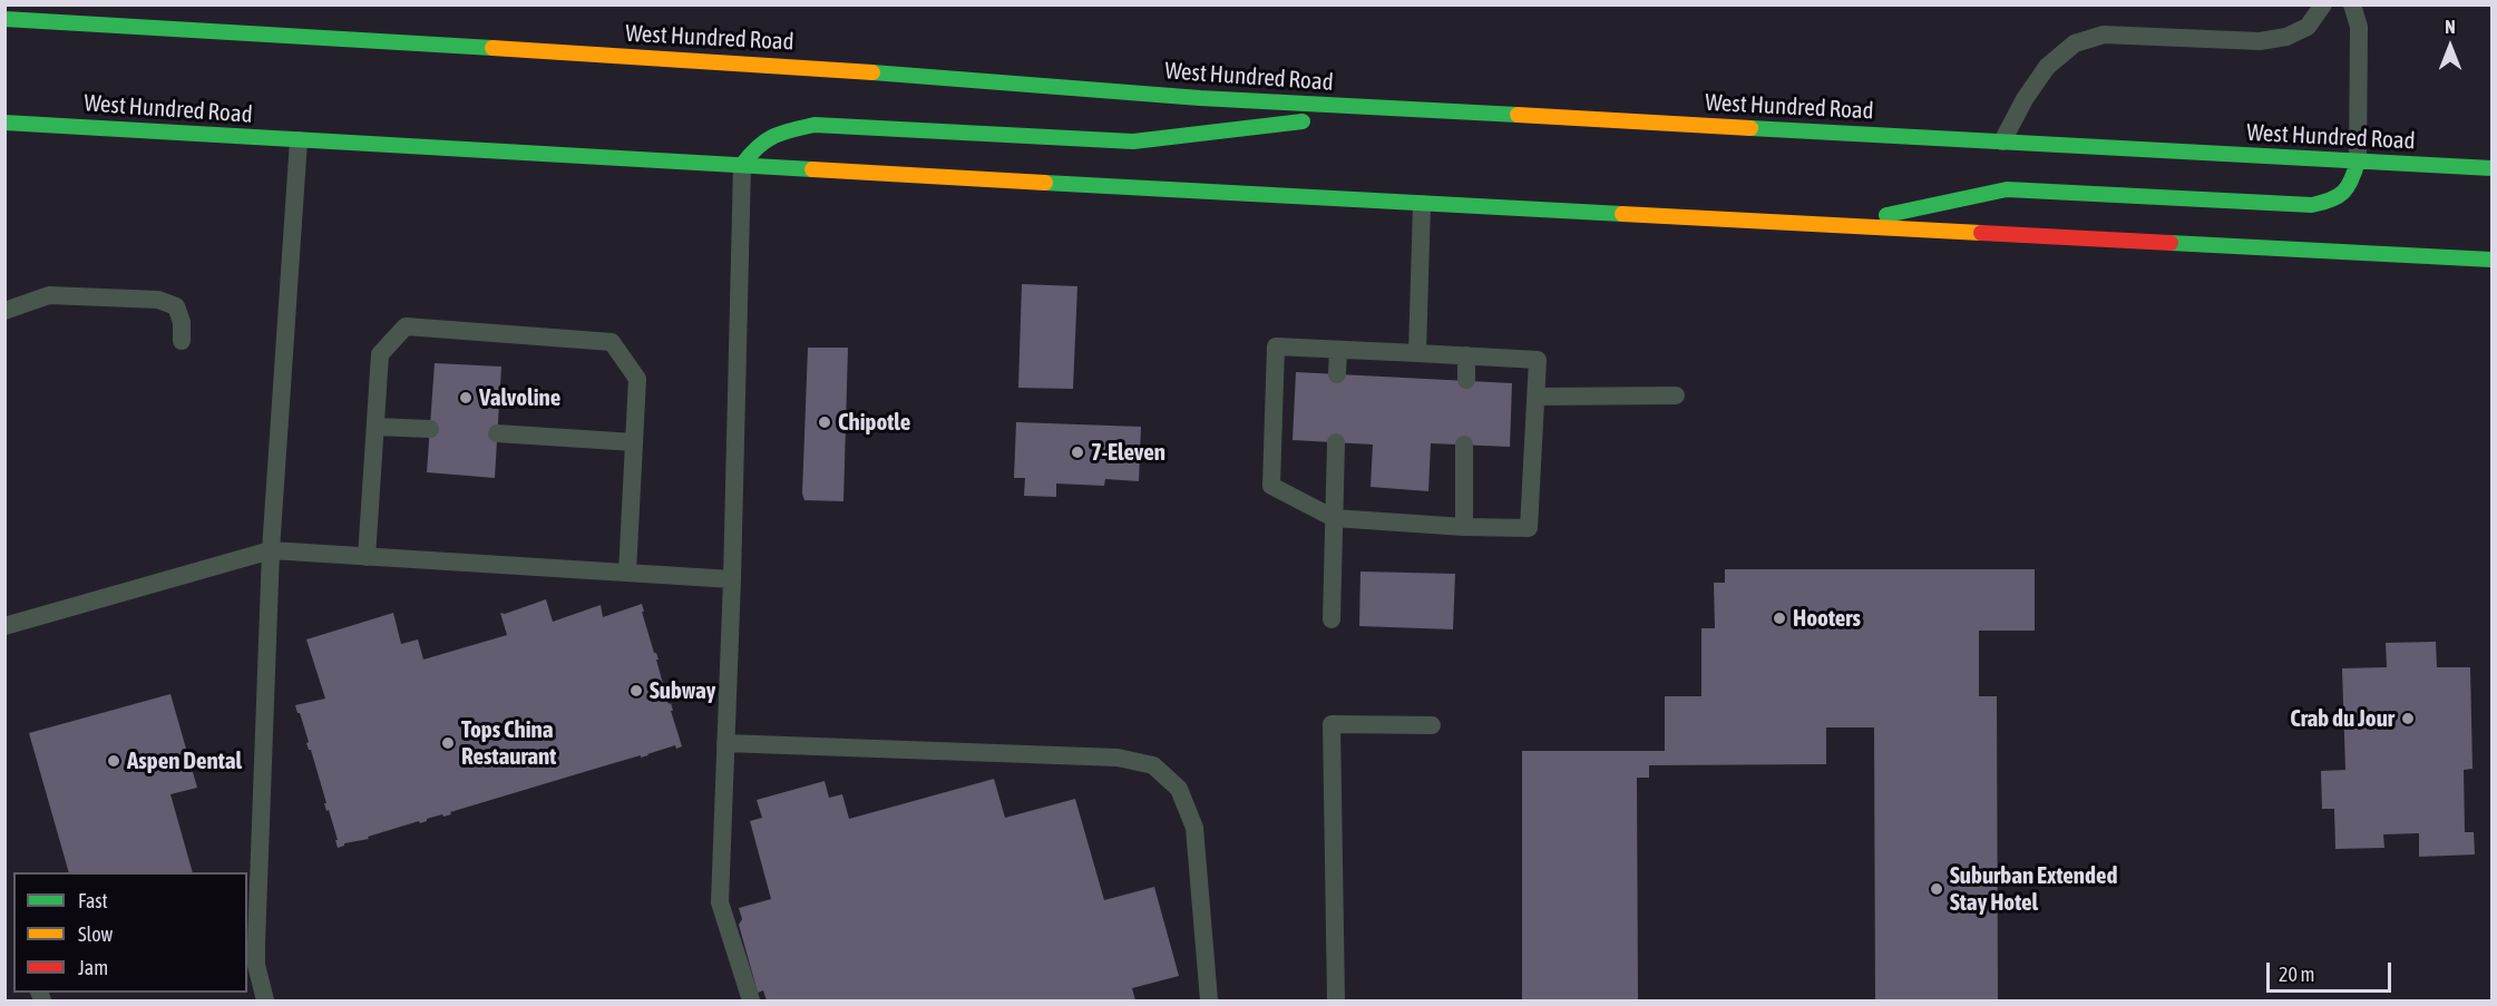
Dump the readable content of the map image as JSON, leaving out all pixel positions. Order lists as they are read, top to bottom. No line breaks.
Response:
{"streets":{"main road":["West Hundred Road"]},"places":["Valvoline","Chipotle","7-Eleven","Hooters","Subway","Crab du Jour","Tops China Restaurant","Aspen Dental","Suburban Extended Stay Hotel"],"legend":["Fast","Slow","Jam"],"scale_bar":"20 m","north":"top"}
